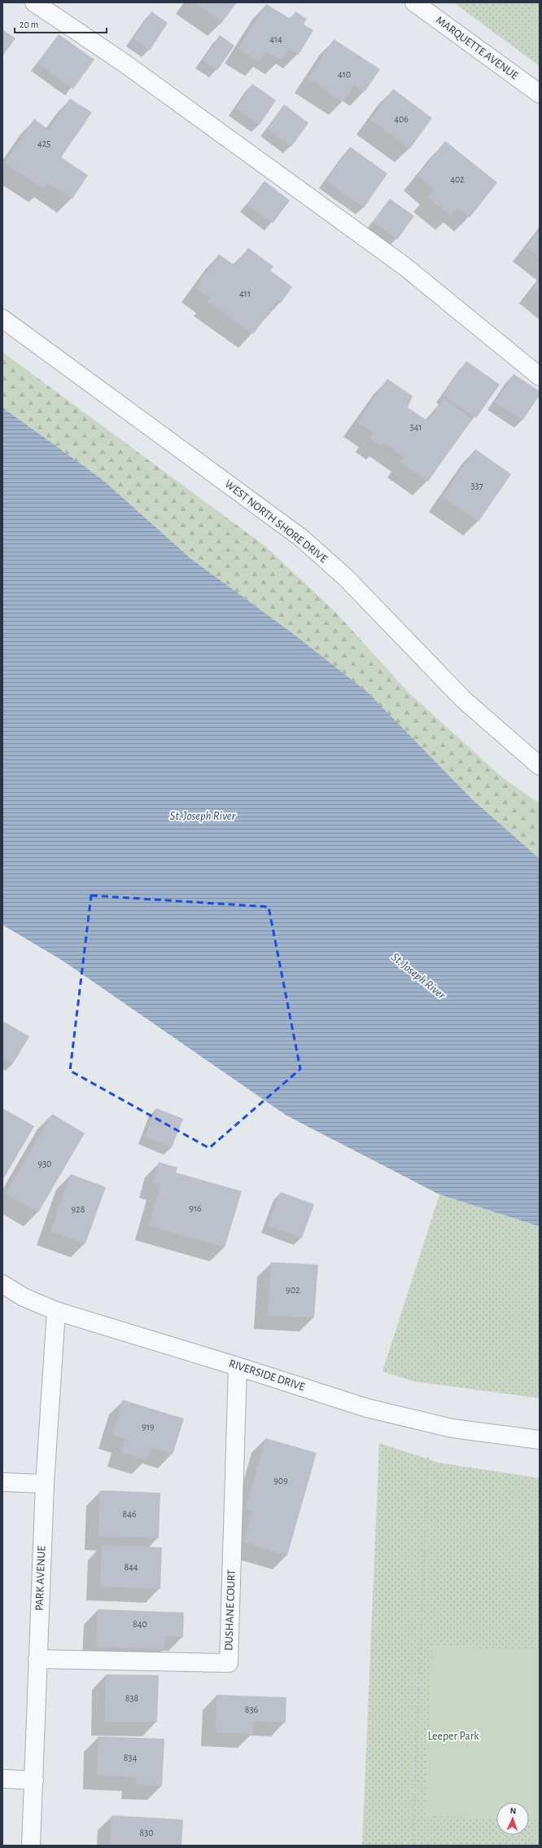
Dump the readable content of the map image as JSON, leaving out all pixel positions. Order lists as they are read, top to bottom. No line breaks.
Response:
{"streets":{"street":["MARQUETTE AVENUE","WEST NORTH SHORE DRIVE","RIVERSIDE DRIVE","PARK AVENUE","DUSHANE COURT"]},"crossings":[["RIVERSIDE DRIVE","PARK AVENUE"],["RIVERSIDE DRIVE","DUSHANE COURT"],["PARK AVENUE","DUSHANE COURT"]],"water":["St. Joseph River"],"parks":["Leeper Park"],"house_numbers":["414","410","406","425","402","411","341","337","930","916","928","902","919","909","846","844","840","838","836","834","830"],"scale_bar":"20 m","north":"top"}
